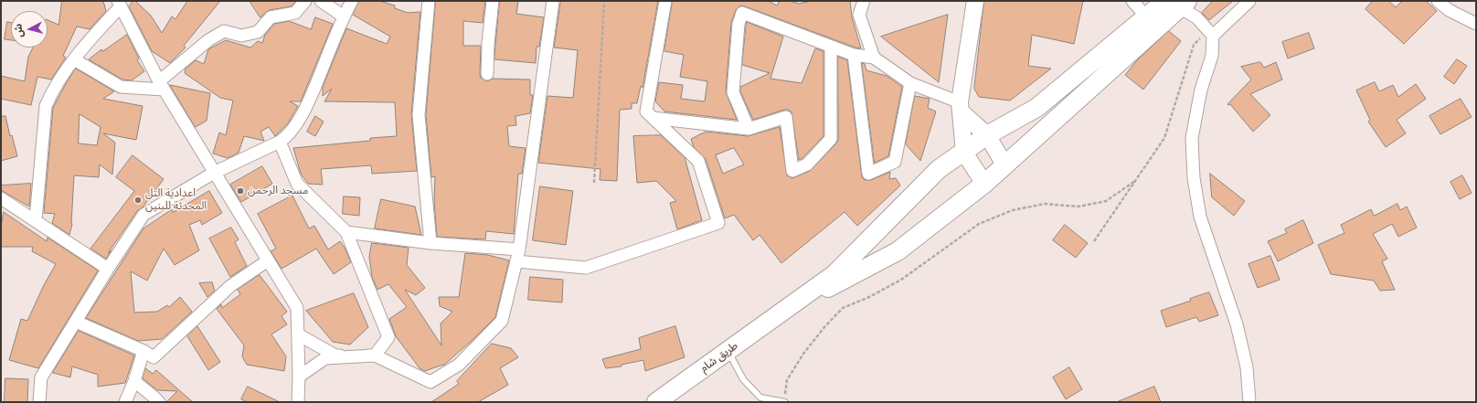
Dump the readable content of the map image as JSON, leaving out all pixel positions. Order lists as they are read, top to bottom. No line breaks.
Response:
{"streets":{"main road":["طريق شام"]},"places":["مسجد الرحمن","اعدادية التل المحدثة للبنين"],"north":"left"}
